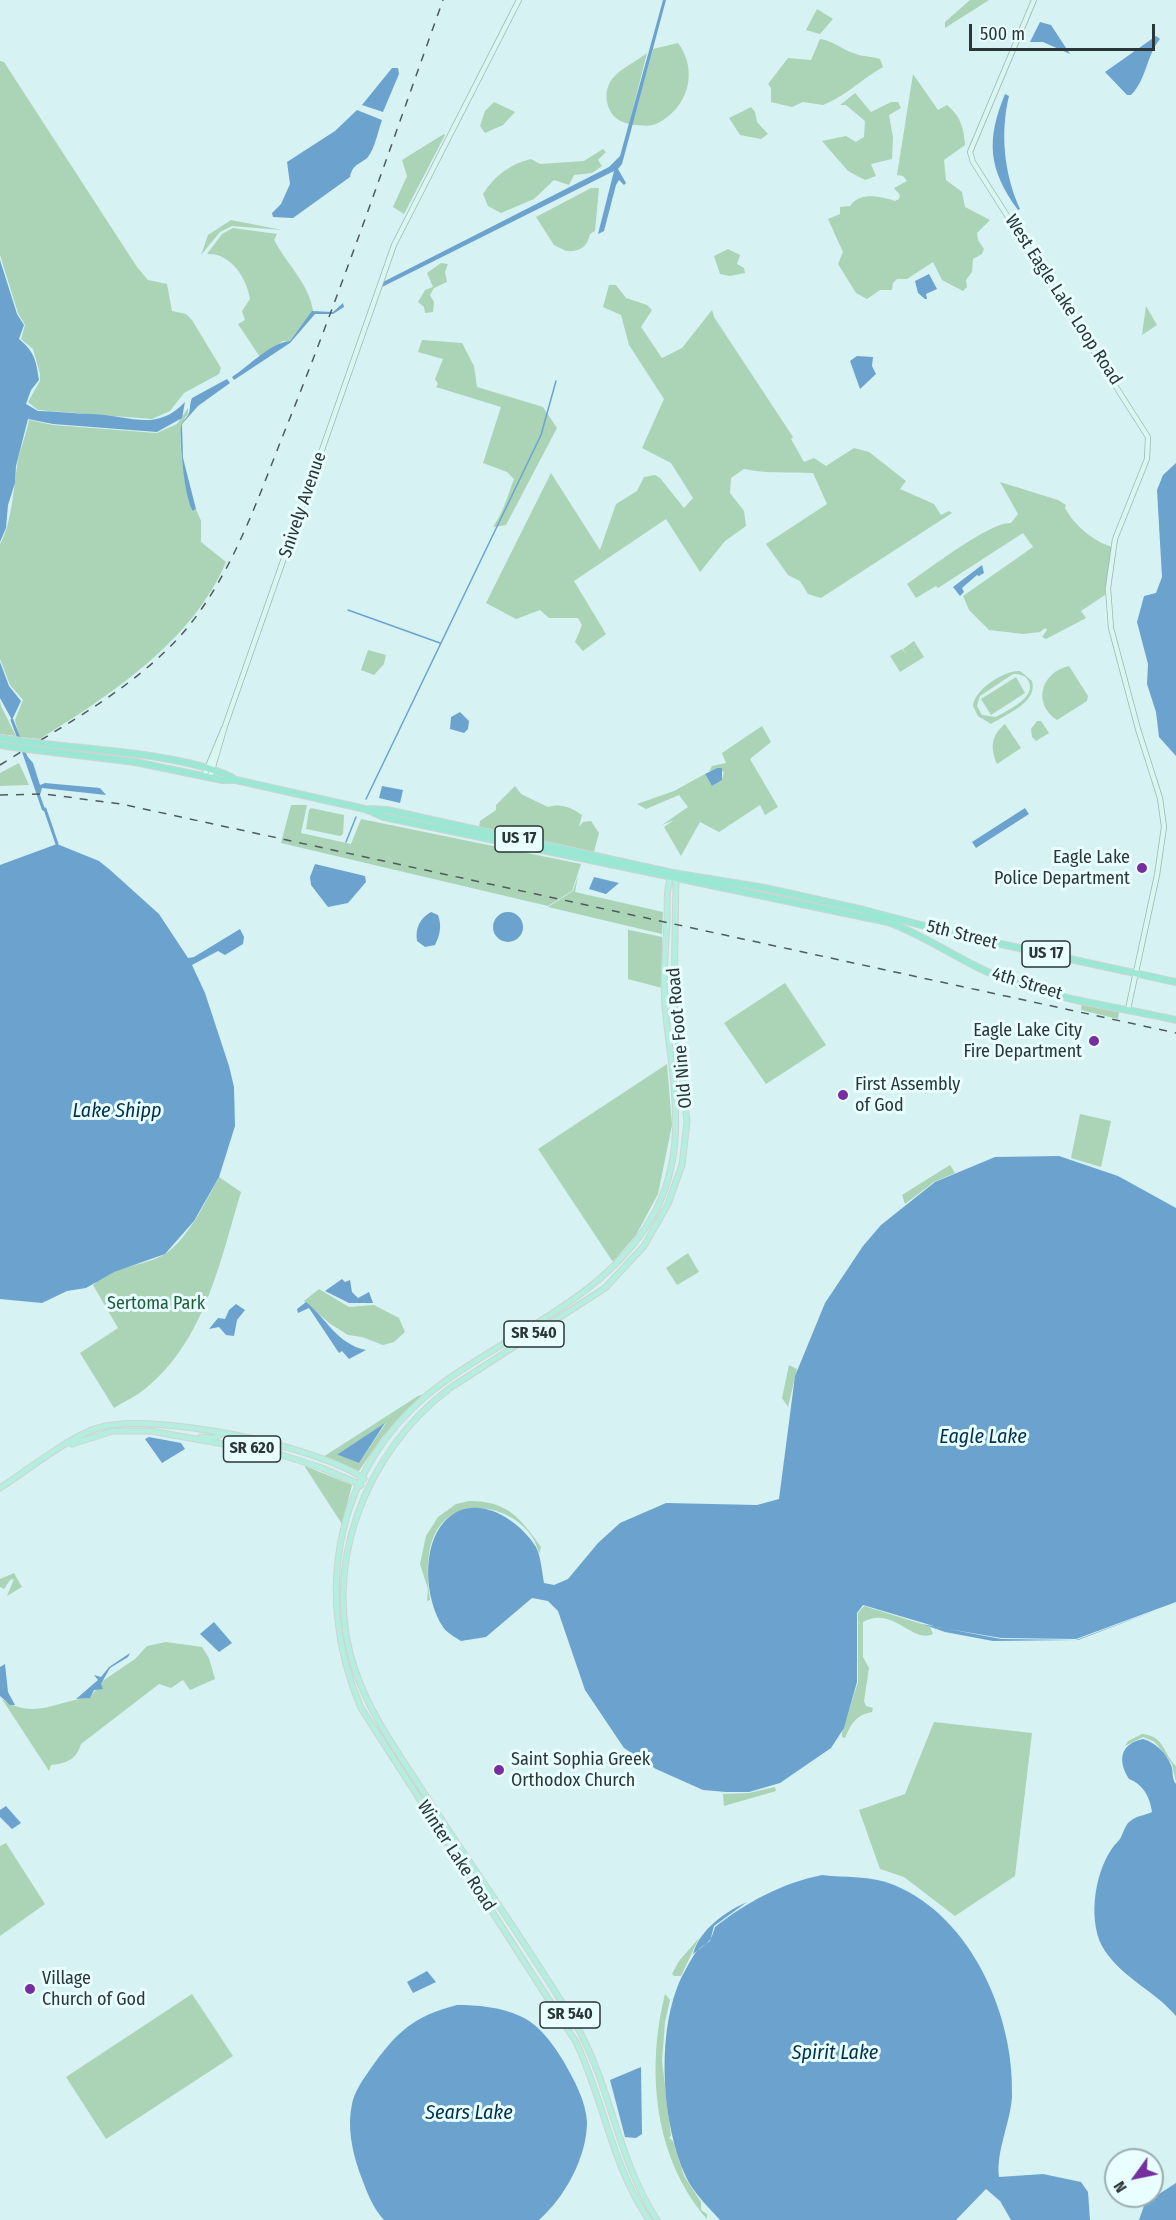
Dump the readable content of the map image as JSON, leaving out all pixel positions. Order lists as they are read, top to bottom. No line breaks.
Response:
{"streets":{"highway":["US 17","5th Street","4th Street"],"main road":["West Eagle Lake Loop Road","Snively Avenue","Old Nine Foot Road","SR 540","SR 620","Winter Lake Road"]},"crossings":[["West Eagle Lake Loop Road","5th Street"],["Snively Avenue","US 17"],["US 17","5th Street"],["US 17","4th Street"],["US 17","Old Nine Foot Road"],["5th Street","4th Street"],["Old Nine Foot Road","SR 620"],["Old Nine Foot Road","Winter Lake Road"],["SR 620","Winter Lake Road"]],"water":["Lake Shipp","Eagle Lake","Spirit Lake","Sears Lake"],"parks":["Sertoma Park"],"places":["Eagle Lake Police Department","Eagle Lake City Fire Department","First Assembly of God","Saint Sophia Greek Orthodox Church","Village Church of God"],"scale_bar":"500 m","north":"bottom left"}
